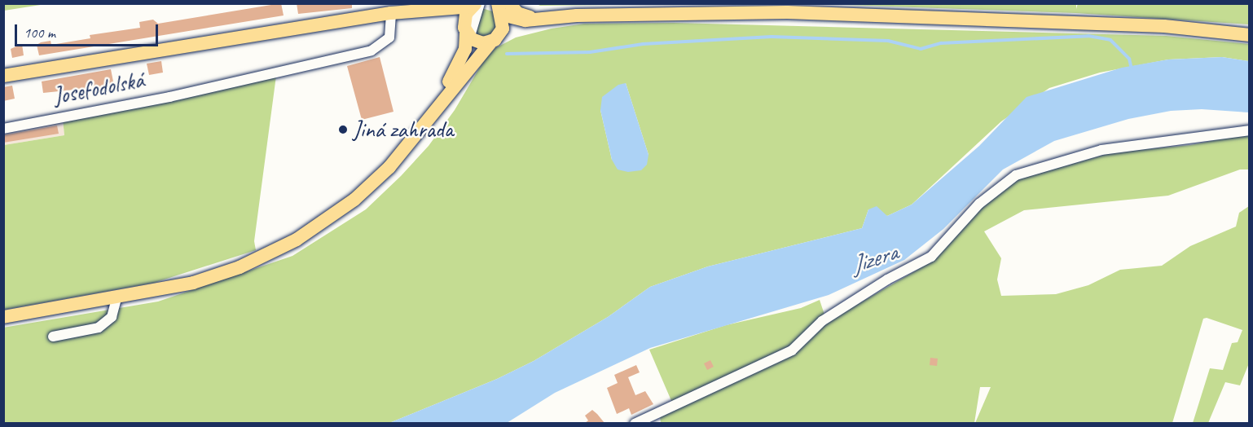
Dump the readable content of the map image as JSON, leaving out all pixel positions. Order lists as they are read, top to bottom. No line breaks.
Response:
{"streets":{"main road":["Josefodolská"]},"water":["Jizera"],"places":["Jiná zahrada"],"scale_bar":"100 m"}
